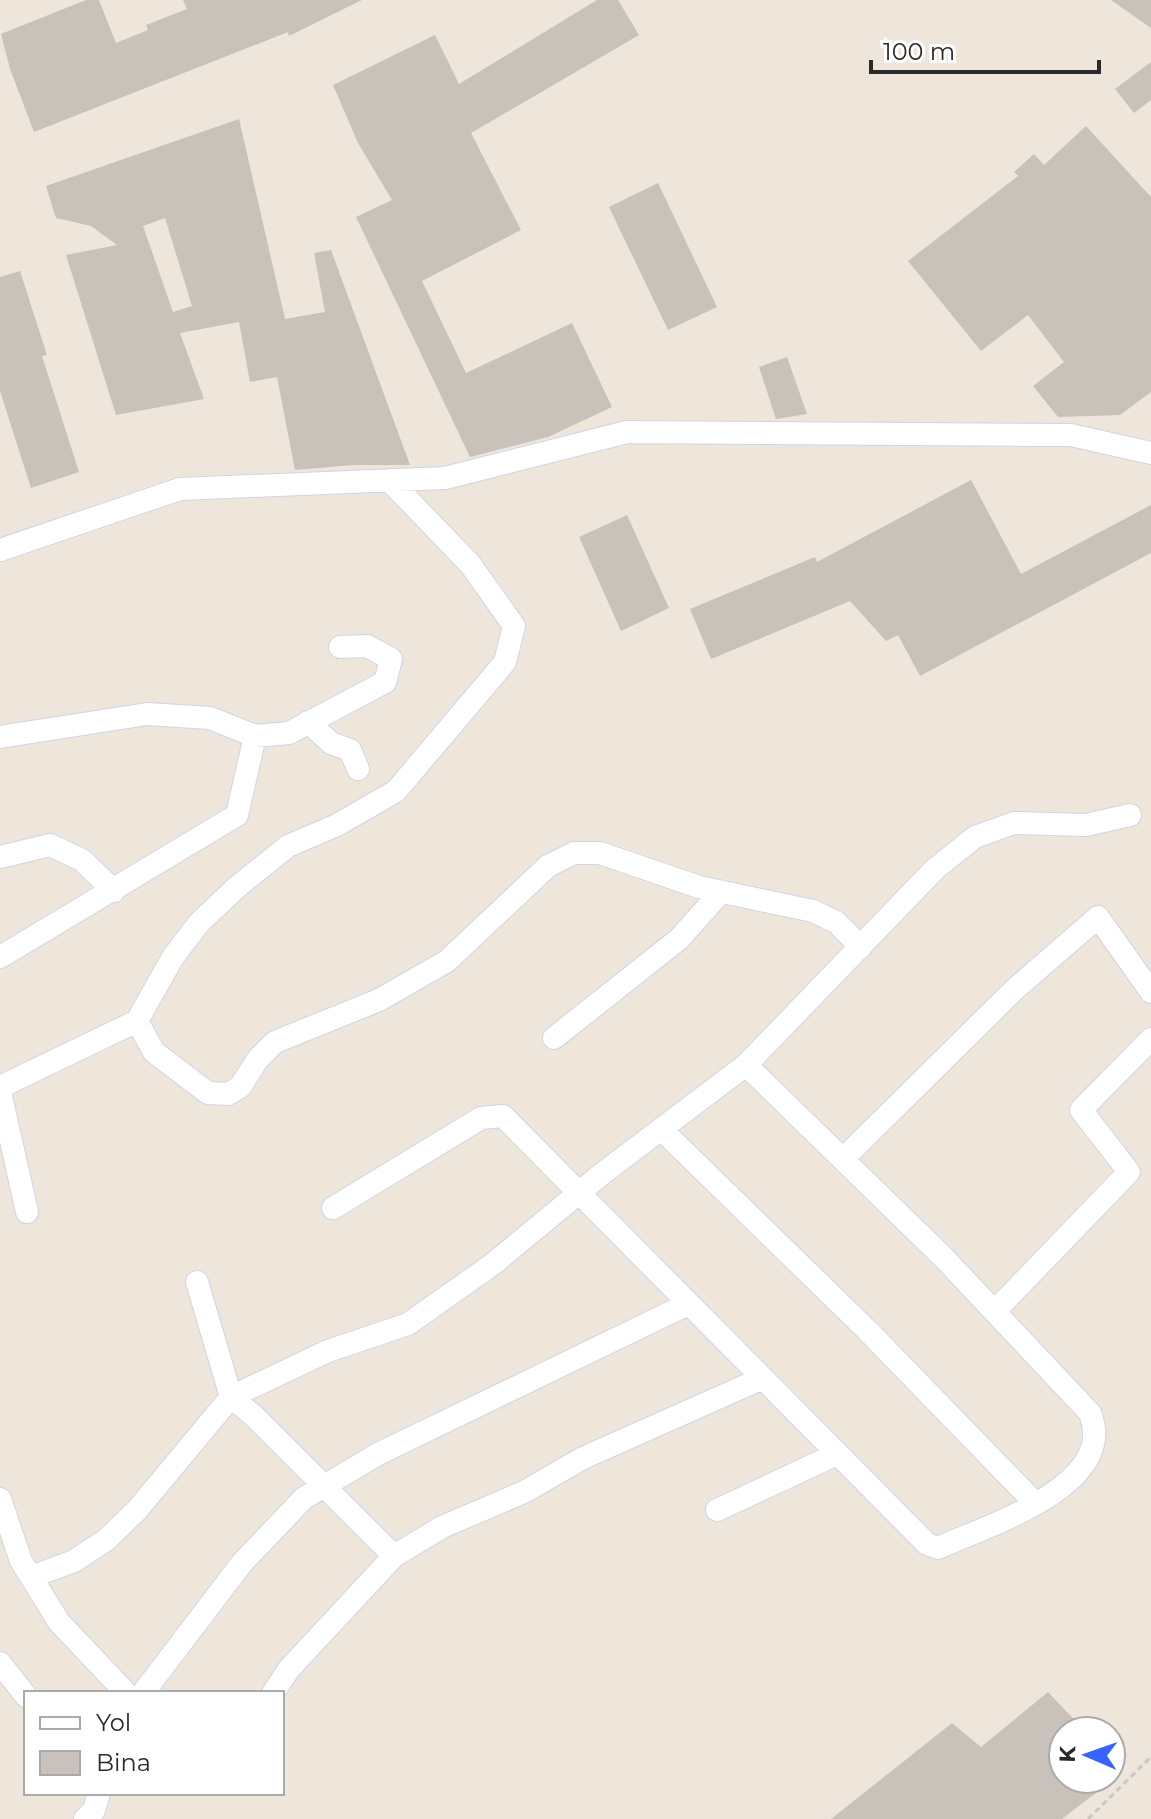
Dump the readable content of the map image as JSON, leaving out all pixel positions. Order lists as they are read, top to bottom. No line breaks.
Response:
{"legend":["Yol","Bina"],"scale_bar":"100 m","north":"left"}
